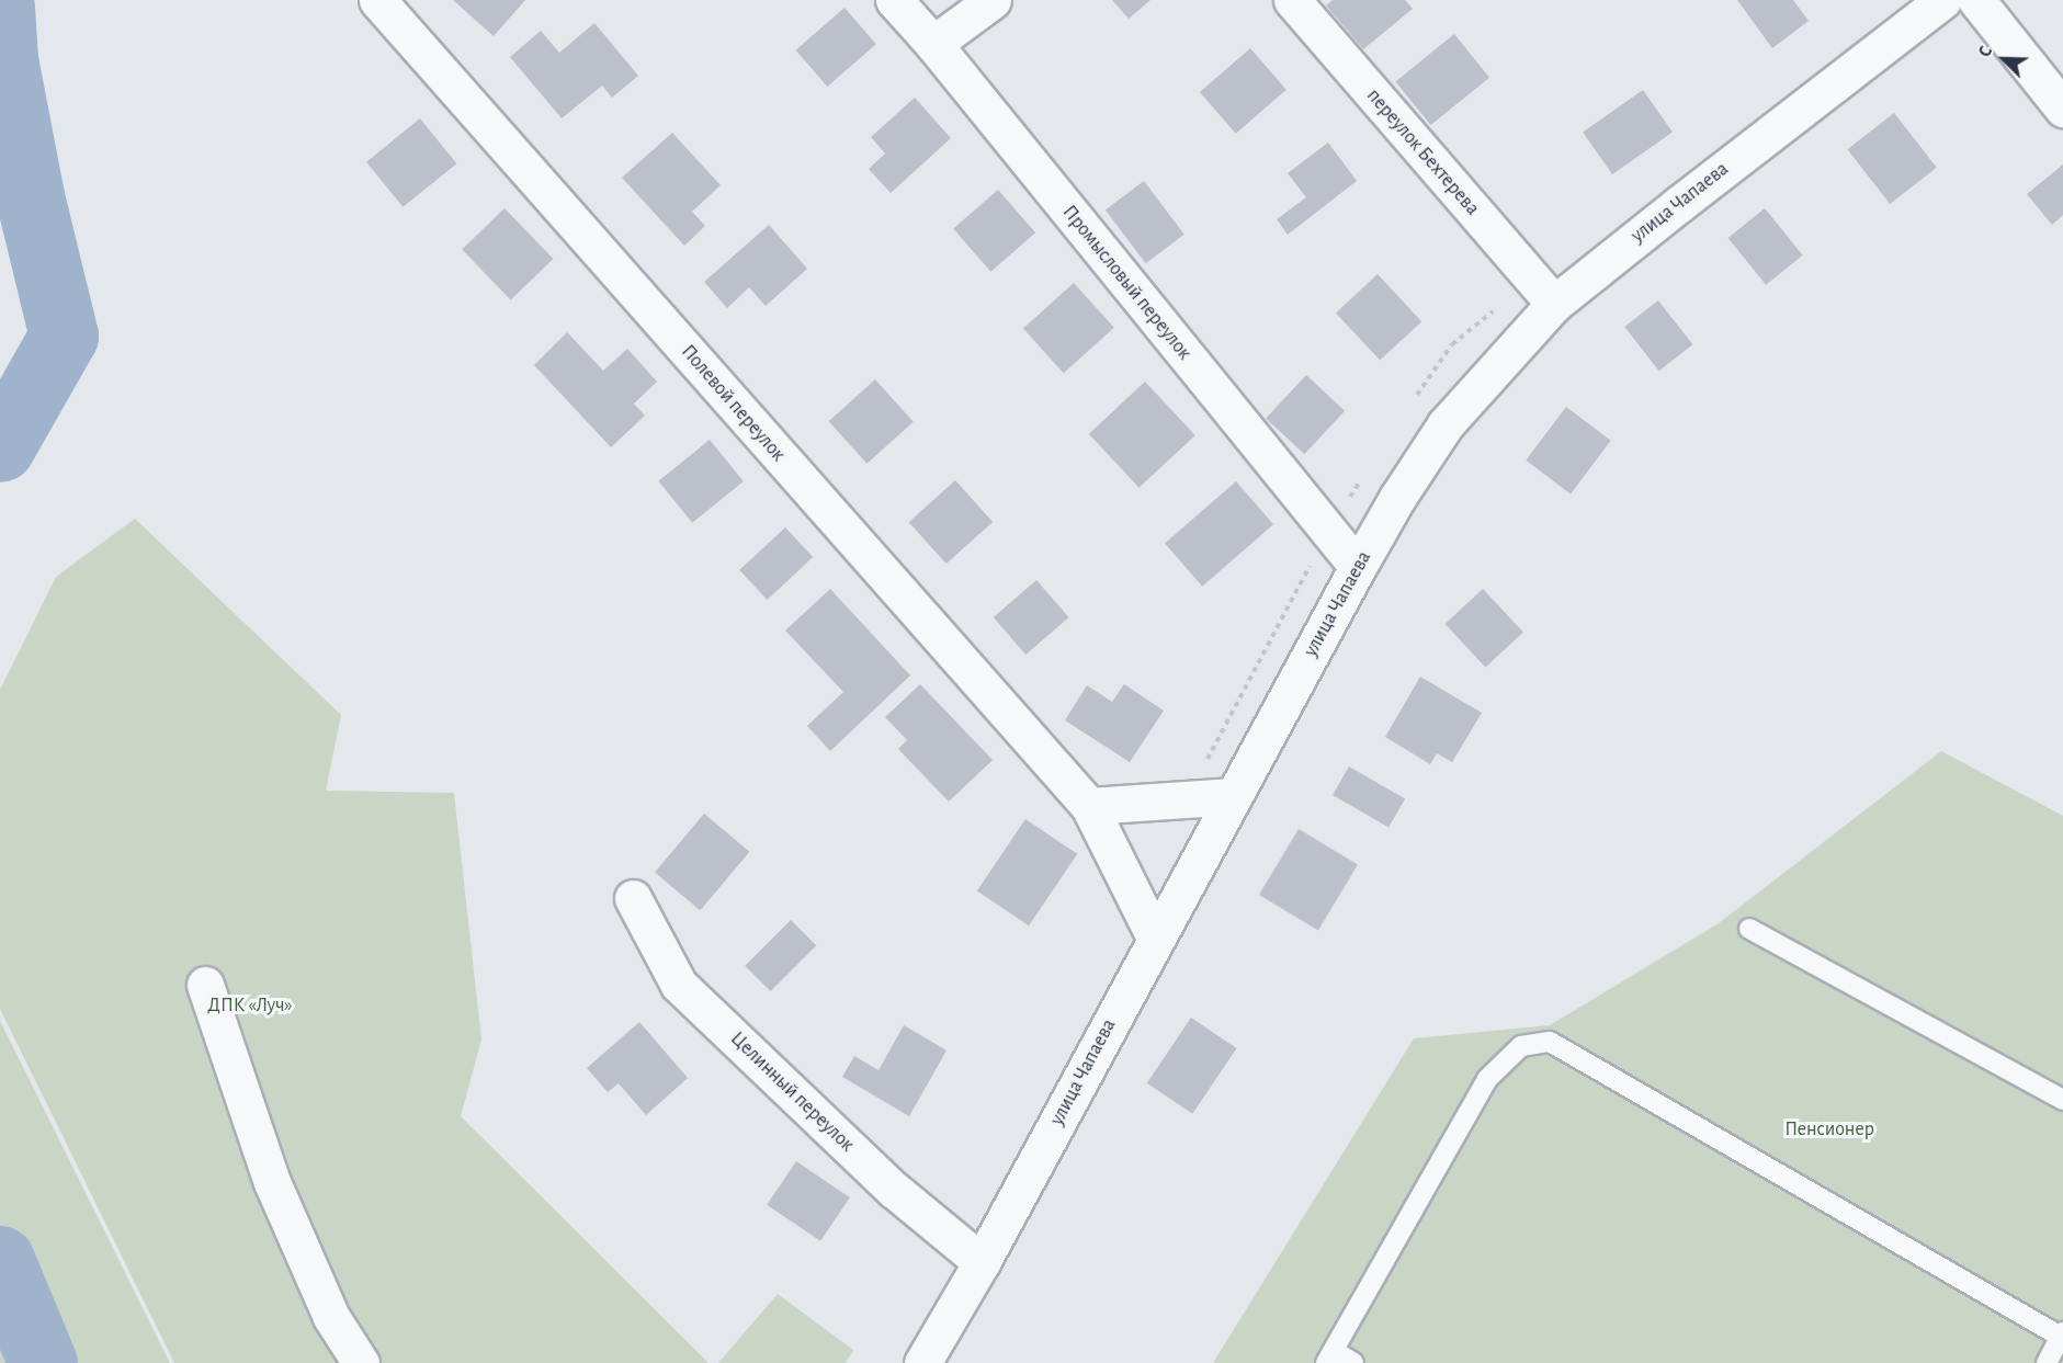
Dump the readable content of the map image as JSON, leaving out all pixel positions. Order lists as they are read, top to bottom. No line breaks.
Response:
{"streets":{"street":["переулок Бехтерева","улица Чапаева","Промысловый переулок","Полевой переулок","Целинный переулок"]},"crossings":[["переулок Бехтерева","улица Чапаева"],["улица Чапаева","Промысловый переулок"],["улица Чапаева","Полевой переулок"],["улица Чапаева","Целинный переулок"]],"parks":["ДПК «Луч»","Пенсионер"],"north":"top left"}
